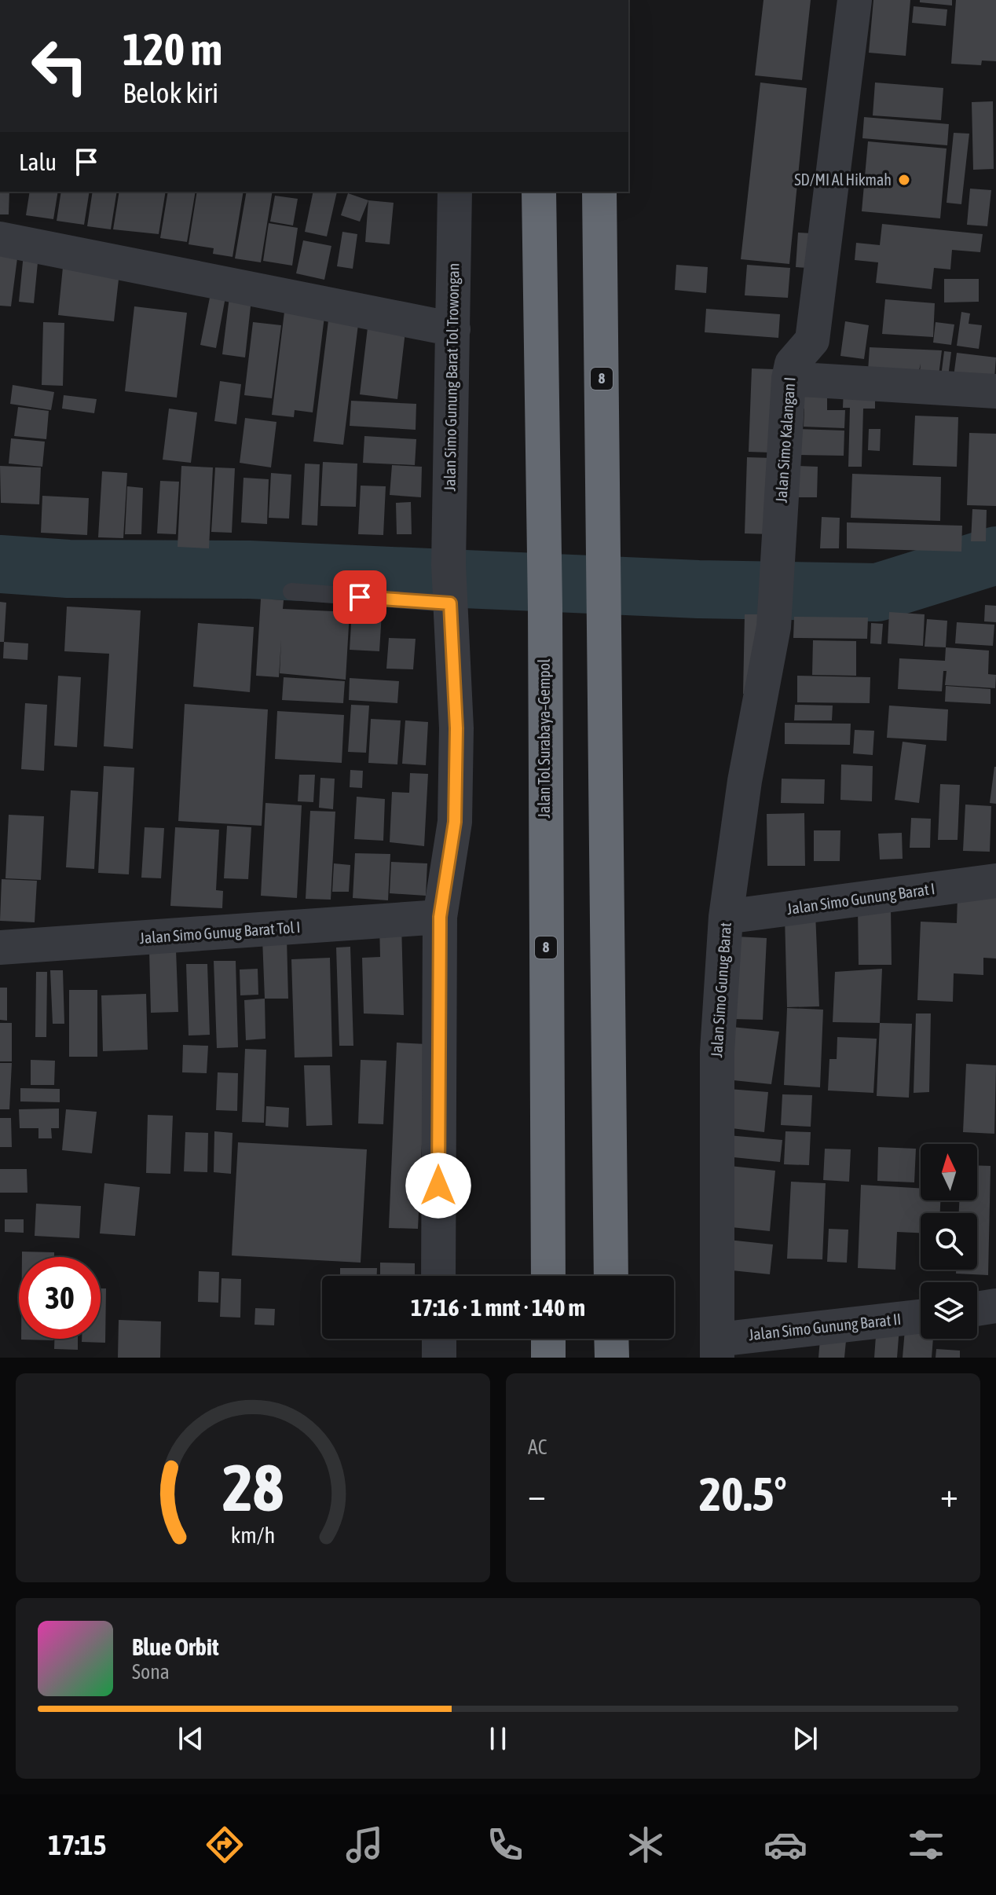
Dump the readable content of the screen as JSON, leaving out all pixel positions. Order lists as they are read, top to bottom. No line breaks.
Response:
{"streets":{"highway":["8","Jalan Tol Surabaya–Gempol"],"street":["Jalan Simo Gunung Barat Tol Trowongan","Jalan Simo Kalangan I","Jalan Simo Gunung Barat I","Jalan Simo Gunug Barat Tol I","Jalan Simo Gunug Barat","Jalan Simo Gunung Barat II"]},"crossings":[["Jalan Simo Gunung Barat Tol Trowongan","Jalan Simo Gunug Barat Tol I"],["Jalan Simo Kalangan I","Jalan Simo Gunug Barat"],["Jalan Simo Gunung Barat I","Jalan Simo Gunug Barat"],["Jalan Simo Gunug Barat","Jalan Simo Gunung Barat II"]],"places":["SD/MI Al Hikmah"],"north":"top","page":{"turn":["120 m","Belok kiri"],"then":"Lalu","limit":"30","trip":"17:16 · 1 mnt · 140 m","tile":"AC","heat":["−","20.5°","+"],"song":["Blue Orbit","Sona"],"tabs":"17:15","gauge":["28","km/h"]}}
